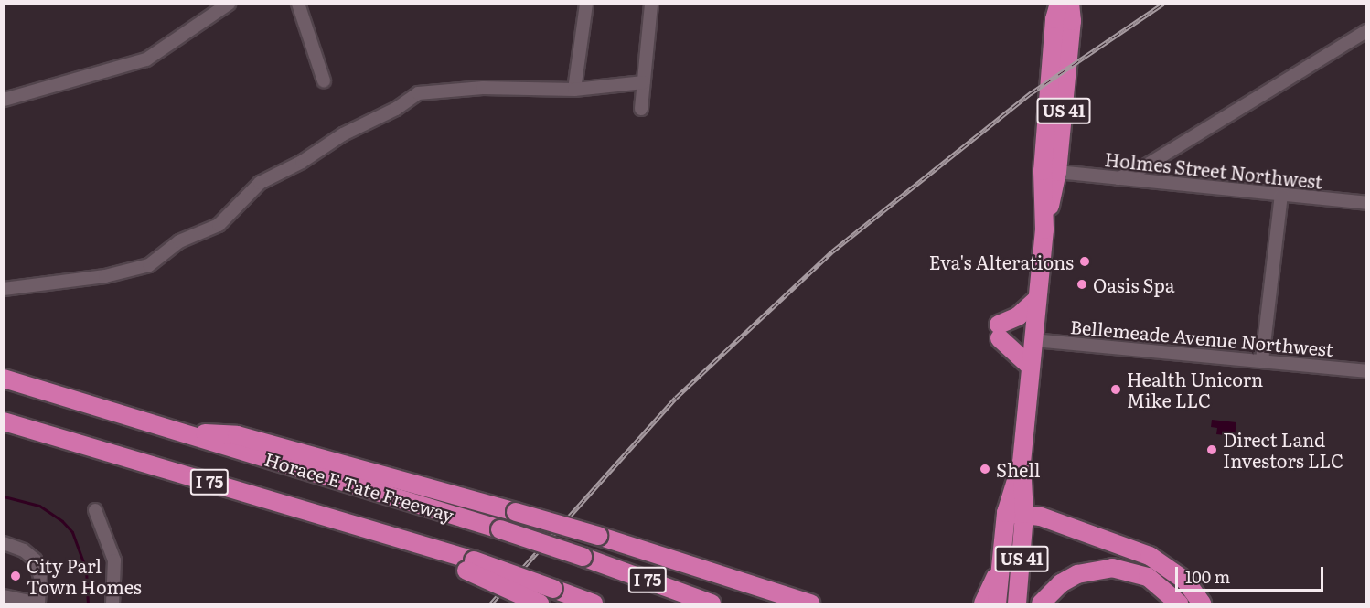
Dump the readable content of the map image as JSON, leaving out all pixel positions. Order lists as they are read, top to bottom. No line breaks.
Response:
{"streets":{"highway":["US 41","I 75","Horace E Tate Freeway"],"street":["Holmes Street Northwest","Bellemeade Avenue Northwest"]},"crossings":[["US 41","Holmes Street Northwest"],["US 41","Bellemeade Avenue Northwest"]],"places":["Eva's Alterations","Oasis Spa","Health Unicorn Mike LLC","Direct Land Investors LLC","Shell","City Parl Town Homes"],"scale_bar":"100 m"}
